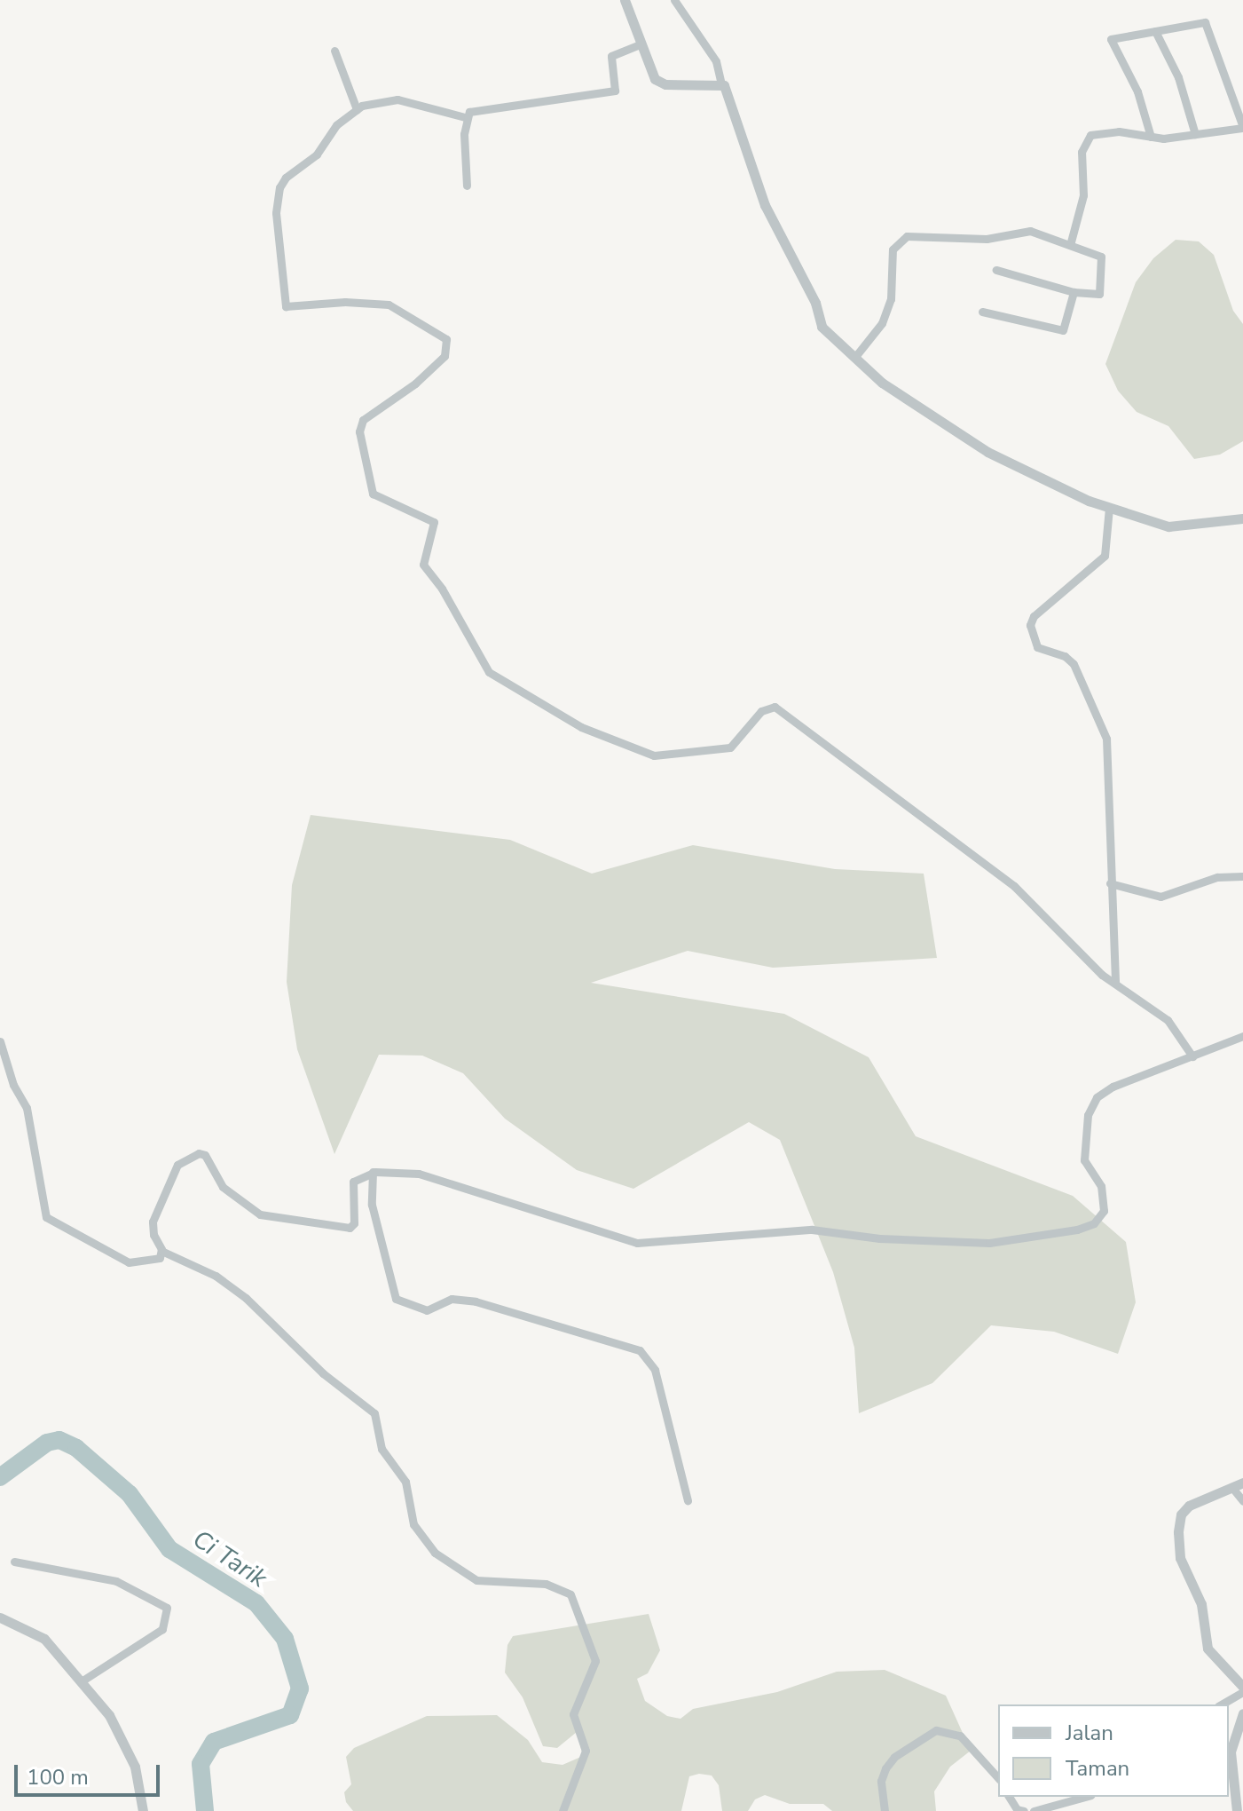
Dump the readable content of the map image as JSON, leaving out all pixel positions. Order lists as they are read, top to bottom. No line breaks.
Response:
{"water":["Ci Tarik"],"legend":["Jalan","Taman"],"scale_bar":"100 m"}
